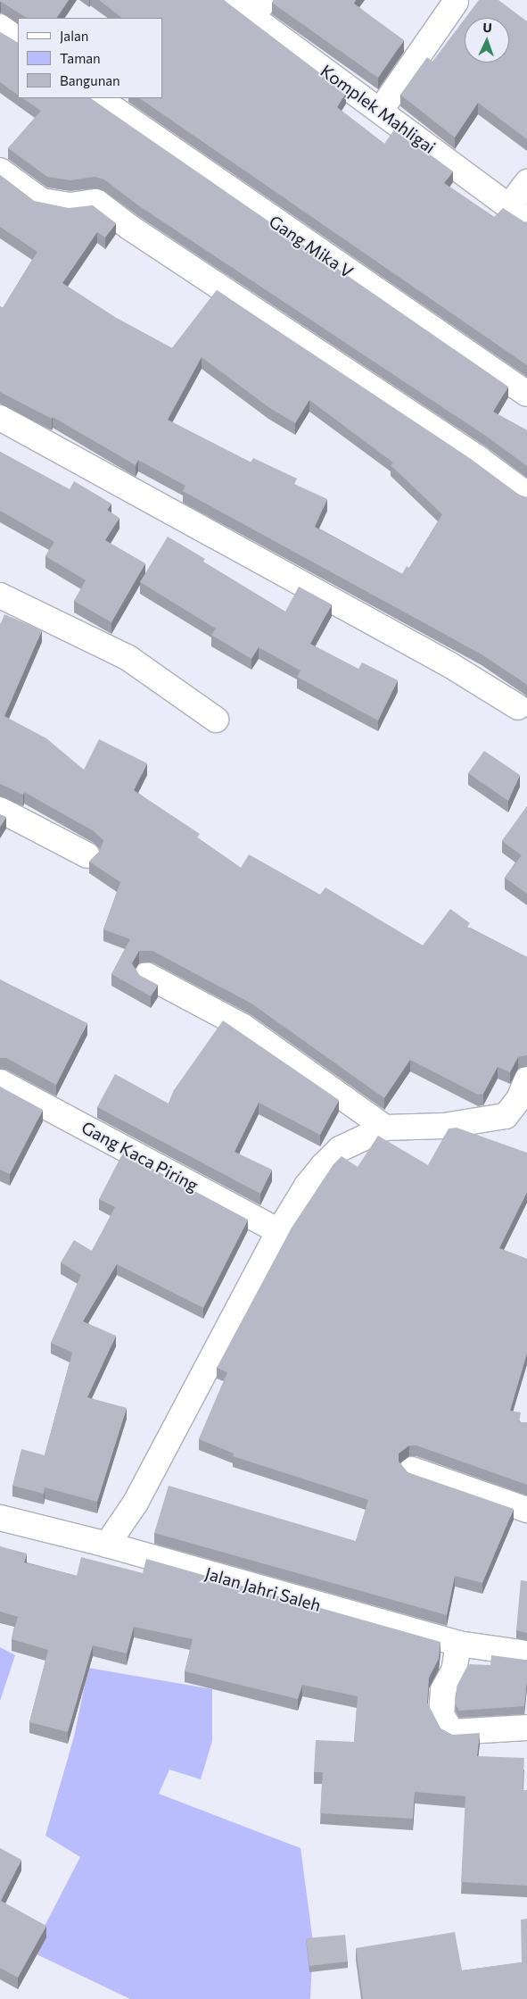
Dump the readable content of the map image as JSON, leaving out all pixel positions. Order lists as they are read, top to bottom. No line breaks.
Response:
{"streets":{"street":["Komplek Mahligai","Gang Mika V","Gang Kaca Piring","Jalan Jahri Saleh"]},"legend":["Jalan","Taman","Bangunan"],"north":"top"}
